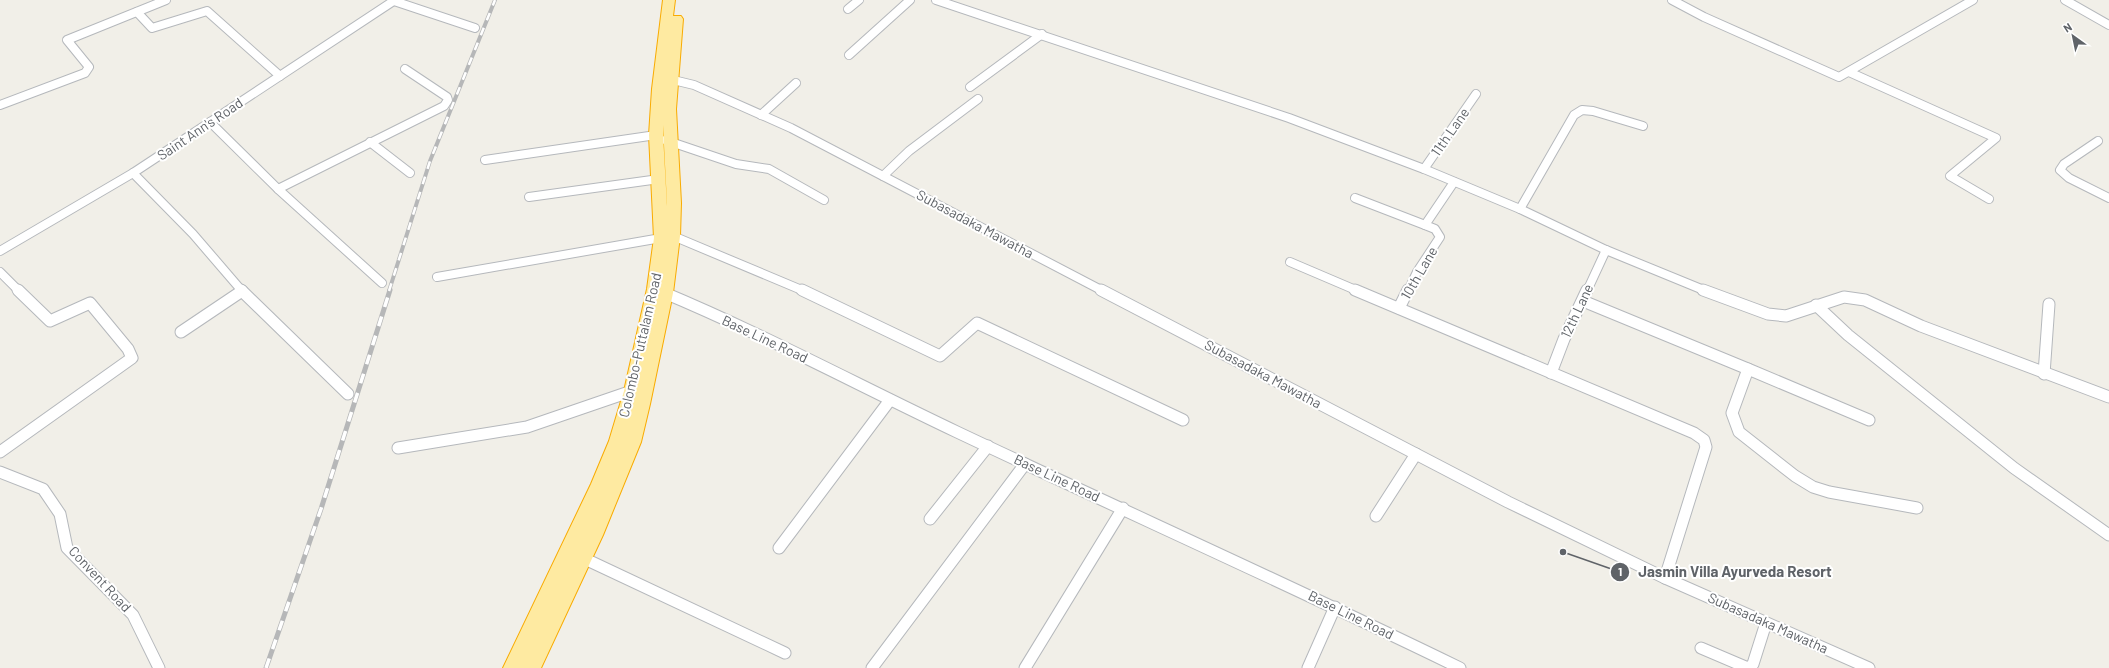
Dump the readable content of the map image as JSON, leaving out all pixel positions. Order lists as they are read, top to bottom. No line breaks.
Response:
{"streets":{"highway":["Colombo-Puttalam Road"],"street":["Saint Ann's Road","11th Lane","Subasadaka Mawatha","10th Lane","12th Lane","Base Line Road","Convent Road"]},"crossings":[["Subasadaka Mawatha","Colombo-Puttalam Road"],["Base Line Road","Colombo-Puttalam Road"]],"places":["Jasmin Villa Ayurveda Resort"],"north":"top left"}
